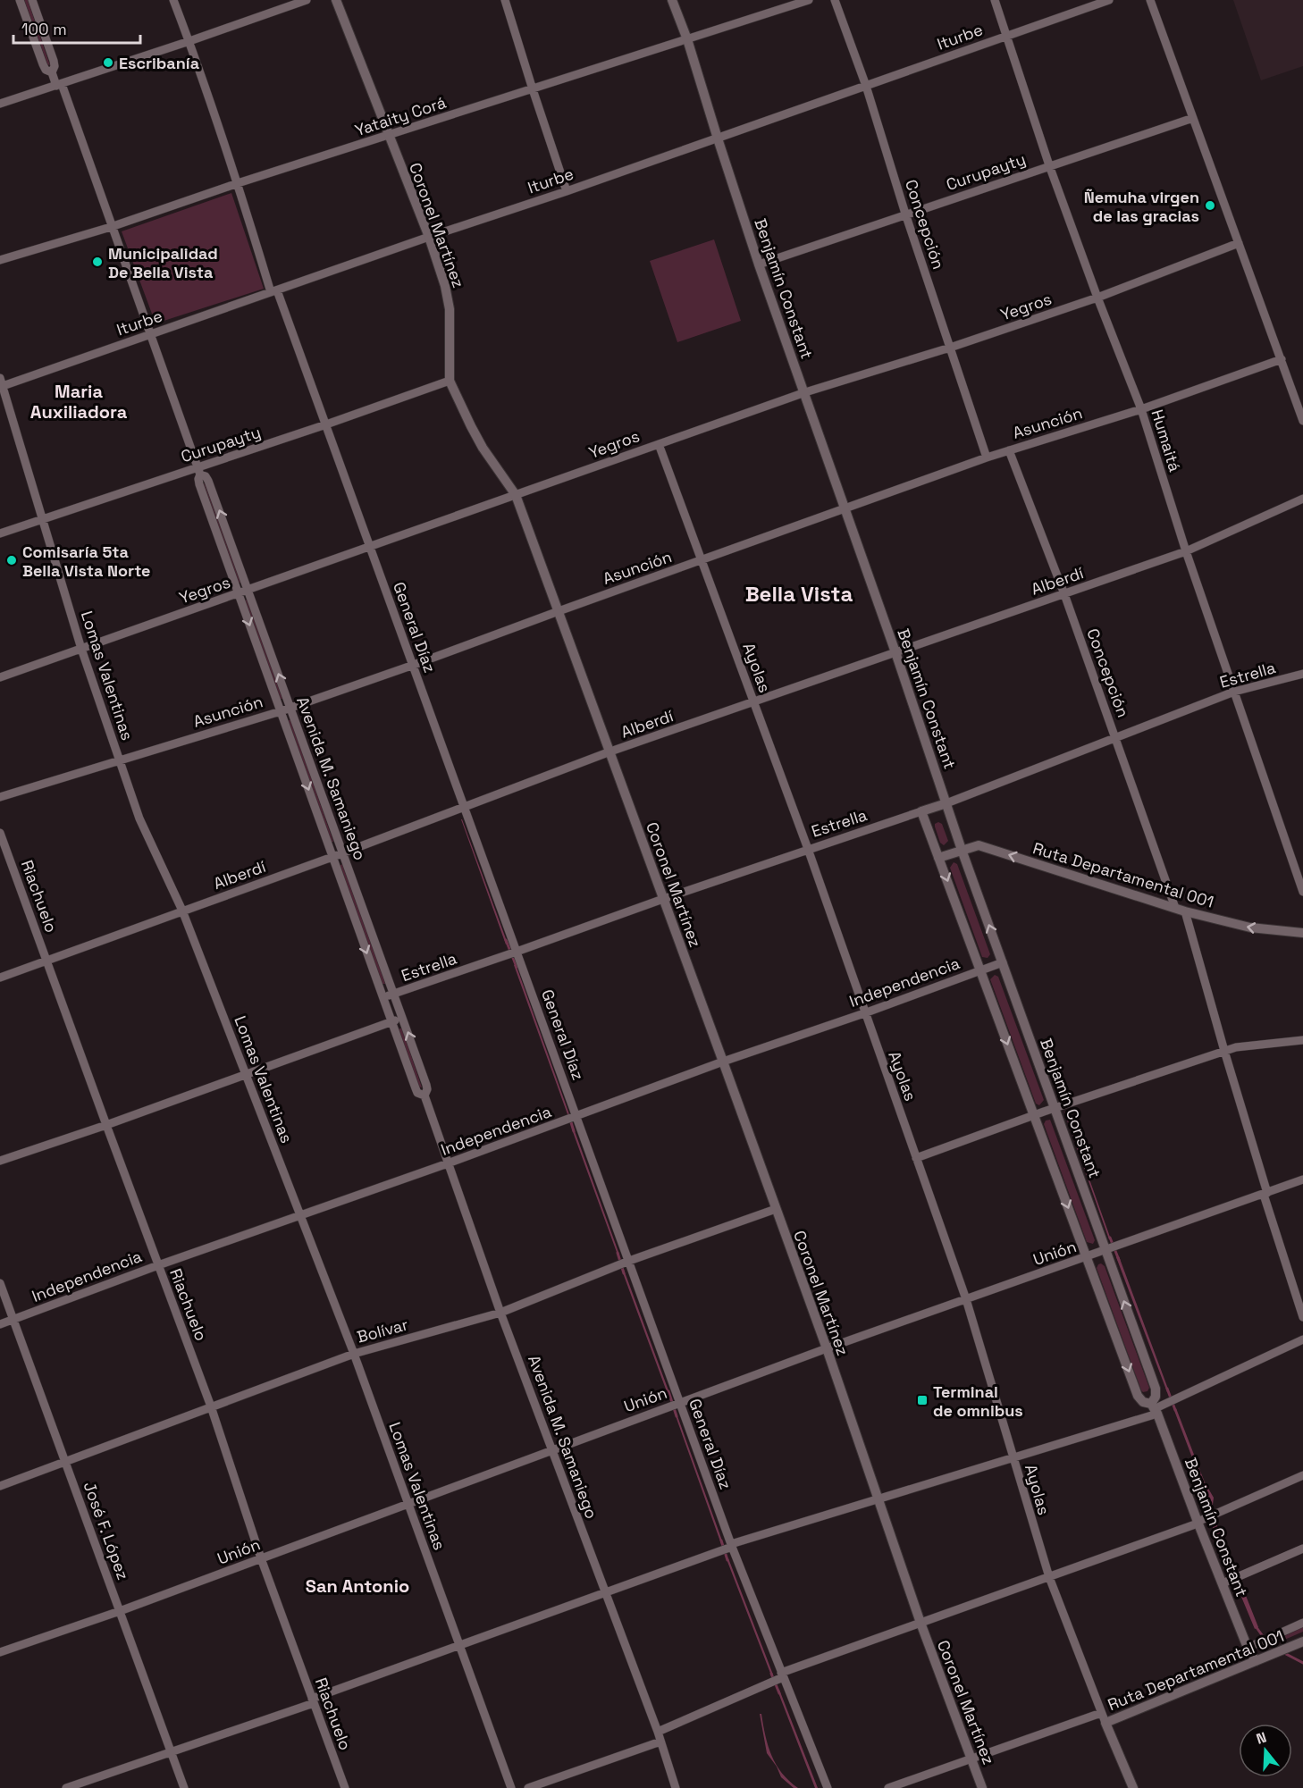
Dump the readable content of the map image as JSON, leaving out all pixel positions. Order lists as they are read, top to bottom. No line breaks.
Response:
{"streets":{"street":["Iturbe","Yataity Corá","Curupayty","Concepción","Coronel Martínez","Benjamín Constant","Yegros","Asunción","Humaitá","Alberdí","General Díaz","Ayolas","Estrella","Lomas Valentinas","Avenida M. Samaniego","Ruta Departamental 001","Riachuelo","Independencia","Unión","Bolívar","José F. López"]},"crossings":[["Iturbe","Concepción"],["Iturbe","Coronel Martínez"],["Iturbe","Benjamín Constant"],["Iturbe","Humaitá"],["Iturbe","General Díaz"],["Iturbe","Lomas Valentinas"],["Iturbe","Avenida M. Samaniego"],["Yataity Corá","Coronel Martínez"],["Yataity Corá","Benjamín Constant"],["Yataity Corá","General Díaz"],["Yataity Corá","Avenida M. Samaniego"],["Curupayty","Concepción"],["Curupayty","Coronel Martínez"],["Curupayty","Benjamín Constant"],["Curupayty","Humaitá"],["Curupayty","General Díaz"],["Curupayty","Lomas Valentinas"],["Curupayty","Avenida M. Samaniego"],["Concepción","Yegros"],["Concepción","Asunción"],["Concepción","Alberdí"],["Concepción","Estrella"],["Concepción","Ruta Departamental 001"],["Coronel Martínez","Yegros"],["Coronel Martínez","Asunción"],["Coronel Martínez","Alberdí"],["Coronel Martínez","Estrella"],["Coronel Martínez","Independencia"],["Coronel Martínez","Unión"],["Coronel Martínez","Bolívar"],["Benjamín Constant","Yegros"],["Benjamín Constant","Asunción"],["Benjamín Constant","Alberdí"],["Benjamín Constant","Estrella"],["Benjamín Constant","Ruta Departamental 001"],["Benjamín Constant","Independencia"],["Benjamín Constant","Unión"],["Yegros","Humaitá"],["Yegros","General Díaz"],["Yegros","Ayolas"],["Yegros","Lomas Valentinas"],["Yegros","Avenida M. Samaniego"],["Asunción","Humaitá"],["Asunción","General Díaz"],["Asunción","Ayolas"],["Asunción","Lomas Valentinas"],["Asunción","Avenida M. Samaniego"],["Humaitá","Alberdí"],["Humaitá","Estrella"],["Alberdí","General Díaz"],["Alberdí","Ayolas"],["Alberdí","Lomas Valentinas"],["Alberdí","Avenida M. Samaniego"],["Alberdí","Riachuelo"],["General Díaz","Estrella"],["General Díaz","Independencia"],["General Díaz","Unión"],["General Díaz","Bolívar"],["Ayolas","Estrella"],["Ayolas","Ruta Departamental 001"],["Ayolas","Independencia"],["Ayolas","Unión"],["Estrella","Avenida M. Samaniego"],["Lomas Valentinas","Independencia"],["Lomas Valentinas","Unión"],["Lomas Valentinas","Bolívar"],["Avenida M. Samaniego","Independencia"],["Avenida M. Samaniego","Unión"],["Avenida M. Samaniego","Bolívar"],["Riachuelo","Independencia"],["Riachuelo","Unión"],["Riachuelo","Bolívar"],["Independencia","José F. López"],["Unión","José F. López"],["Bolívar","José F. López"]],"one_way":["Ruta Departamental 001"],"districts":["Maria Auxiliadora","Bella Vista","San Antonio"],"places":{"other":["Escribanía","Ñemuha virgen de las gracias","Municipalidad De Bella Vista","Comisaría 5ta Bella Vista Norte"],"transit":["Terminal de omnibus"]},"scale_bar":"100 m","north":"top"}
